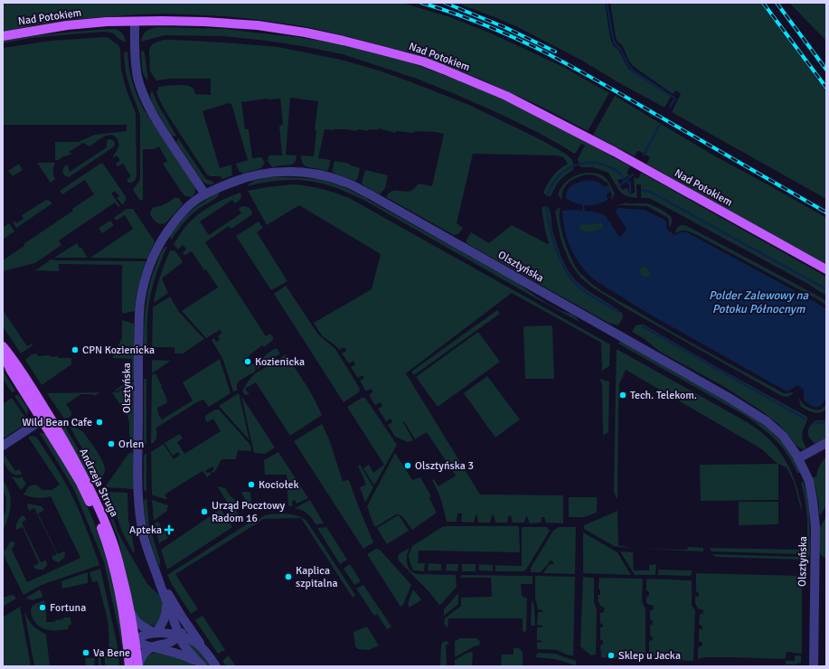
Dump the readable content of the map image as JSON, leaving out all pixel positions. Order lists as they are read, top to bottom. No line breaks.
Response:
{"streets":{"main road":["Nad Potokiem","Andrzeja Struga"],"street":["Olsztyńska"]},"crossings":[["Olsztyńska","Andrzeja Struga"]],"water":["Polder Zalewowy na Potoku Północnym"],"places":{"other":["CPN Kozienicka","Kozienicka","Tech. Telekom.","Wild Bean Cafe","Orlen","Olsztyńska 3","Kociołek","Urząd Pocztowy Radom 16","Kaplica szpitalna","Fortuna","Va Bene","Sklep u Jacka"],"health":["Apteka"]}}
